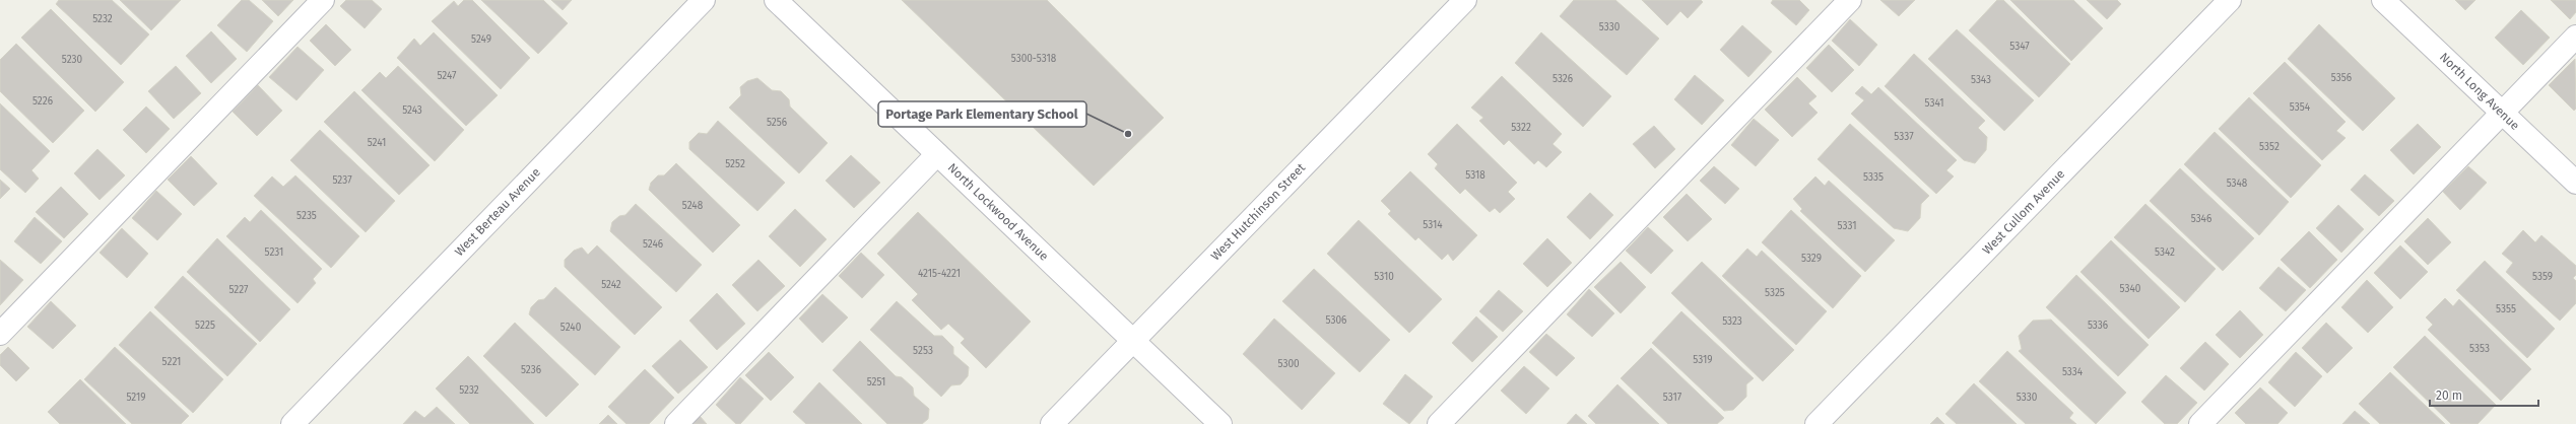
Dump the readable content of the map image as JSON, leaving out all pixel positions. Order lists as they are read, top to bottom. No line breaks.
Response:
{"streets":{"street":["North Long Avenue","West Berteau Avenue","North Lockwood Avenue","West Hutchinson Street","West Cullom Avenue"]},"crossings":[["North Lockwood Avenue","West Hutchinson Street"]],"places":["Portage Park Elementary School"],"house_numbers":["5232","5330","5249","5347","5300-5318","5230","5247","5356","5326","5343","5226","5341","5354","5243","5256","5322","5337","5241","5352","5252","5318","5335","5237","5348","5248","5235","5346","5314","5331","5246","5231","5342","5329","4215-4221","5310","5359","5242","5340","5227","5325","5355","5306","5323","5225","5336","5240","5353","5253","5319","5221","5300","5236","5334","5251","5232","5219","5317","5330"],"scale_bar":"20 m"}
